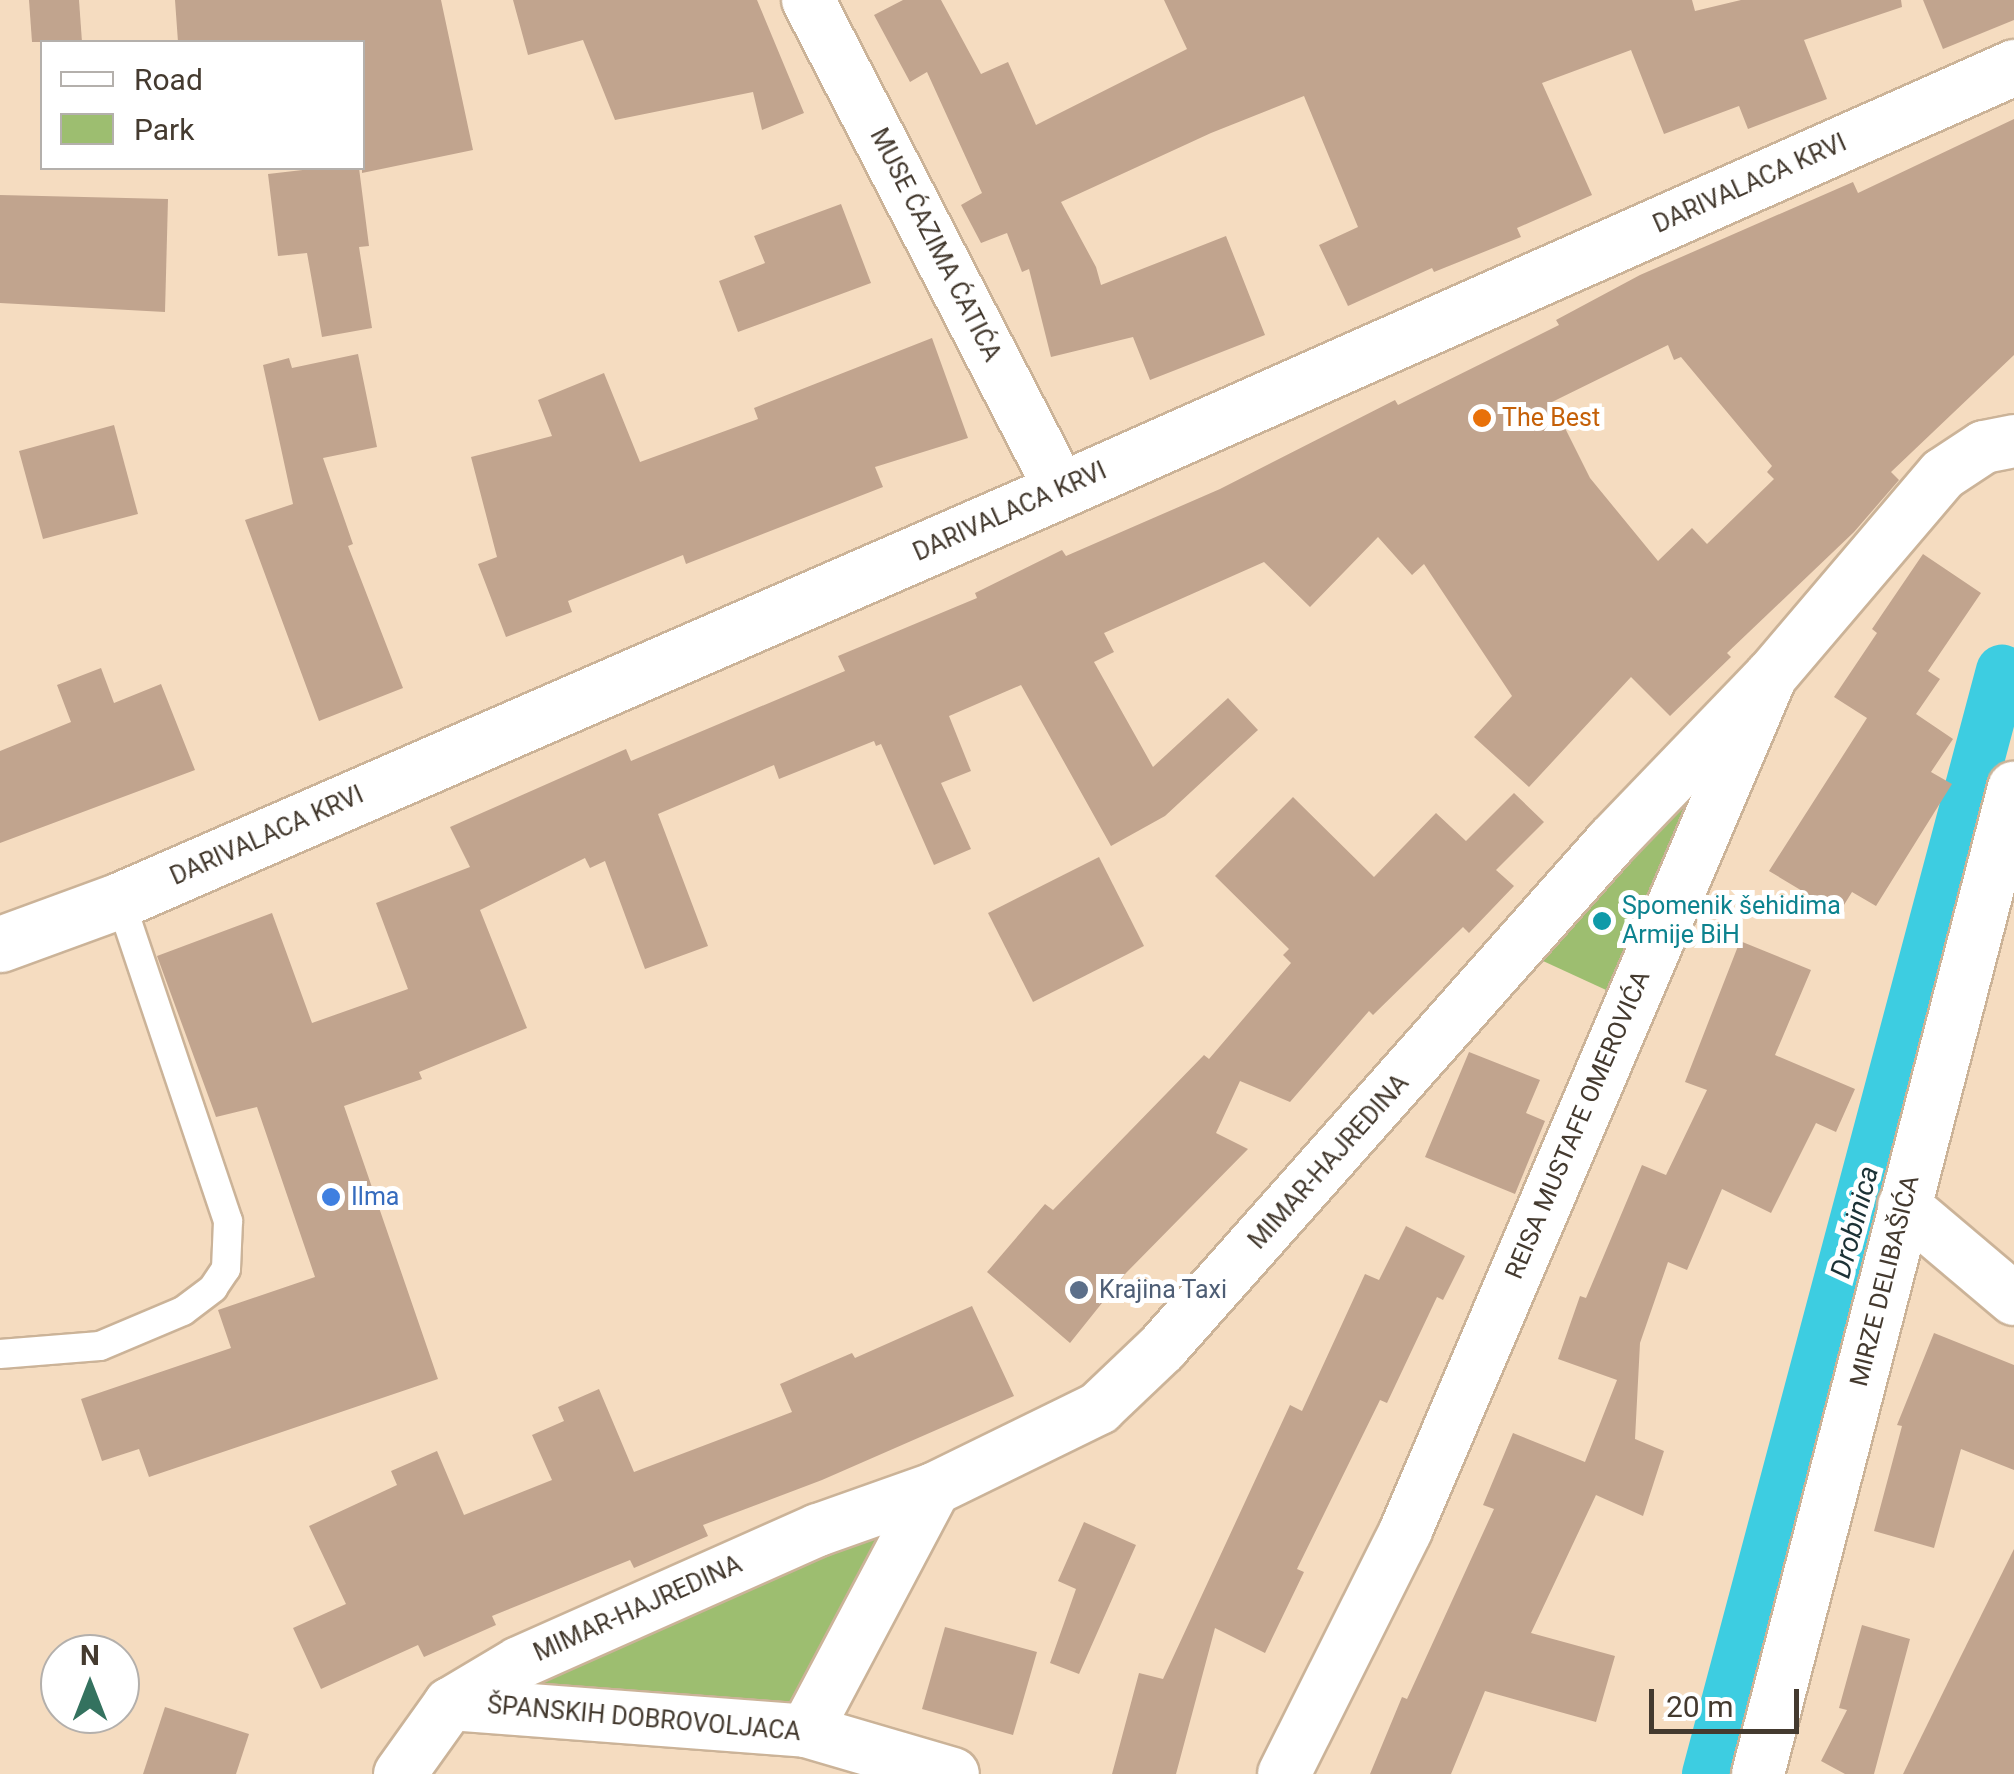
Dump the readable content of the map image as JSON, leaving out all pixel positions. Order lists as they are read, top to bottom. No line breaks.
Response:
{"streets":{"street":["DARIVALACA KRVI","MUSE ĆAZIMA ĆATIĆA","REISA MUSTAFE OMEROVIĆA","MIMAR-HAJREDINA","MIRZE DELIBAŠIĆA","ŠPANSKIH DOBROVOLJACA"]},"crossings":[["DARIVALACA KRVI","MUSE ĆAZIMA ĆATIĆA"],["REISA MUSTAFE OMEROVIĆA","MIMAR-HAJREDINA"],["MIMAR-HAJREDINA","ŠPANSKIH DOBROVOLJACA"]],"water":["Drobinica"],"places":["The Best","Spomenik šehidima Armije BiH","Ilma","Krajina Taxi"],"legend":["Road","Park"],"scale_bar":"20 m","north":"top"}
